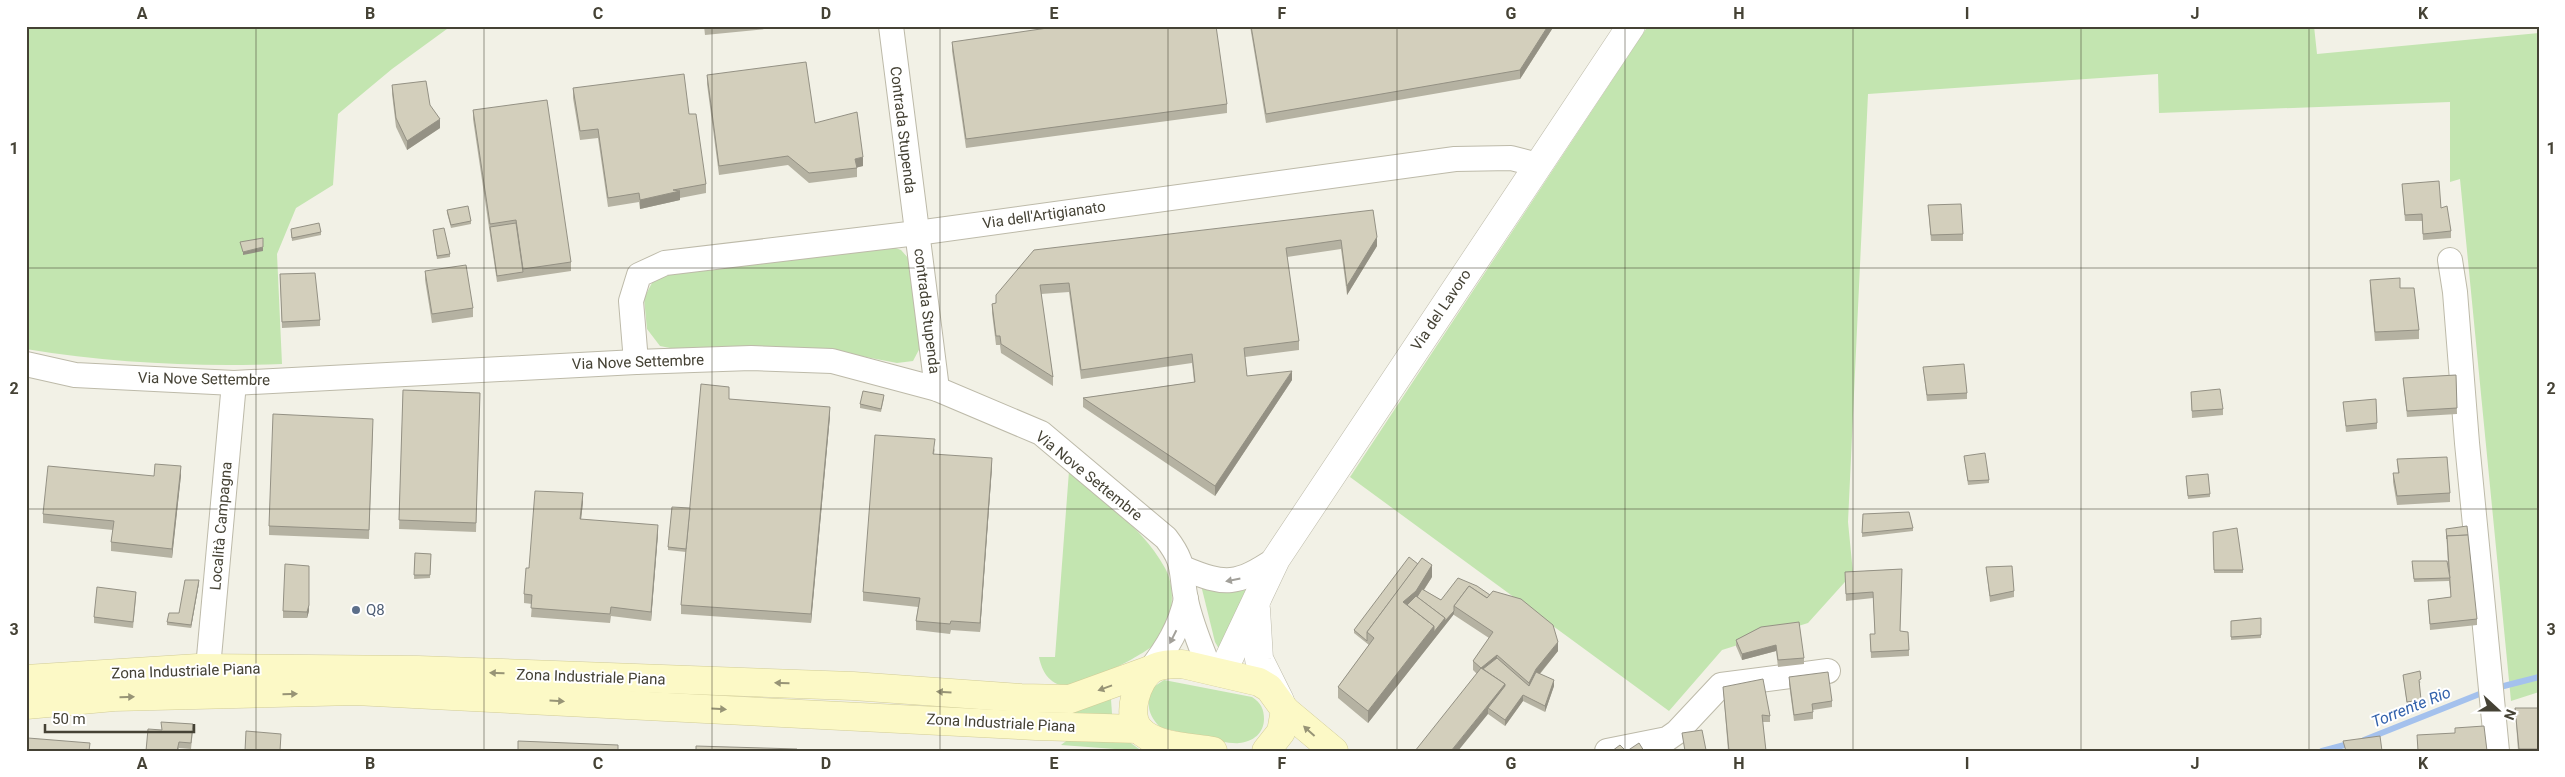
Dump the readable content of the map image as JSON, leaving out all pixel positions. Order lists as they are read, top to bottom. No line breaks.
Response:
{"streets":{"main road":["Zona Industriale Piana"],"street":["Contrada Stupenda","Via dell'Artigianato","Via del Lavoro","contrada Stupenda","Via Nove Settembre","Località Campagna"]},"crossings":[["Contrada Stupenda","Via dell'Artigianato"],["Contrada Stupenda","contrada Stupenda"],["Via dell'Artigianato","Via del Lavoro"],["Via dell'Artigianato","contrada Stupenda"],["Via dell'Artigianato","Via Nove Settembre"],["Via del Lavoro","Via Nove Settembre"],["Via del Lavoro","Zona Industriale Piana"],["contrada Stupenda","Via Nove Settembre"],["Via Nove Settembre","Località Campagna"],["Via Nove Settembre","Zona Industriale Piana"],["Località Campagna","Zona Industriale Piana"]],"water":["Torrente Rio"],"places":["Q8"],"scale_bar":"50 m","north":"right","grid":{"columns":["A","B","C","D","E","F","G","H","I","J","K"],"rows":["1","2","3"]}}
